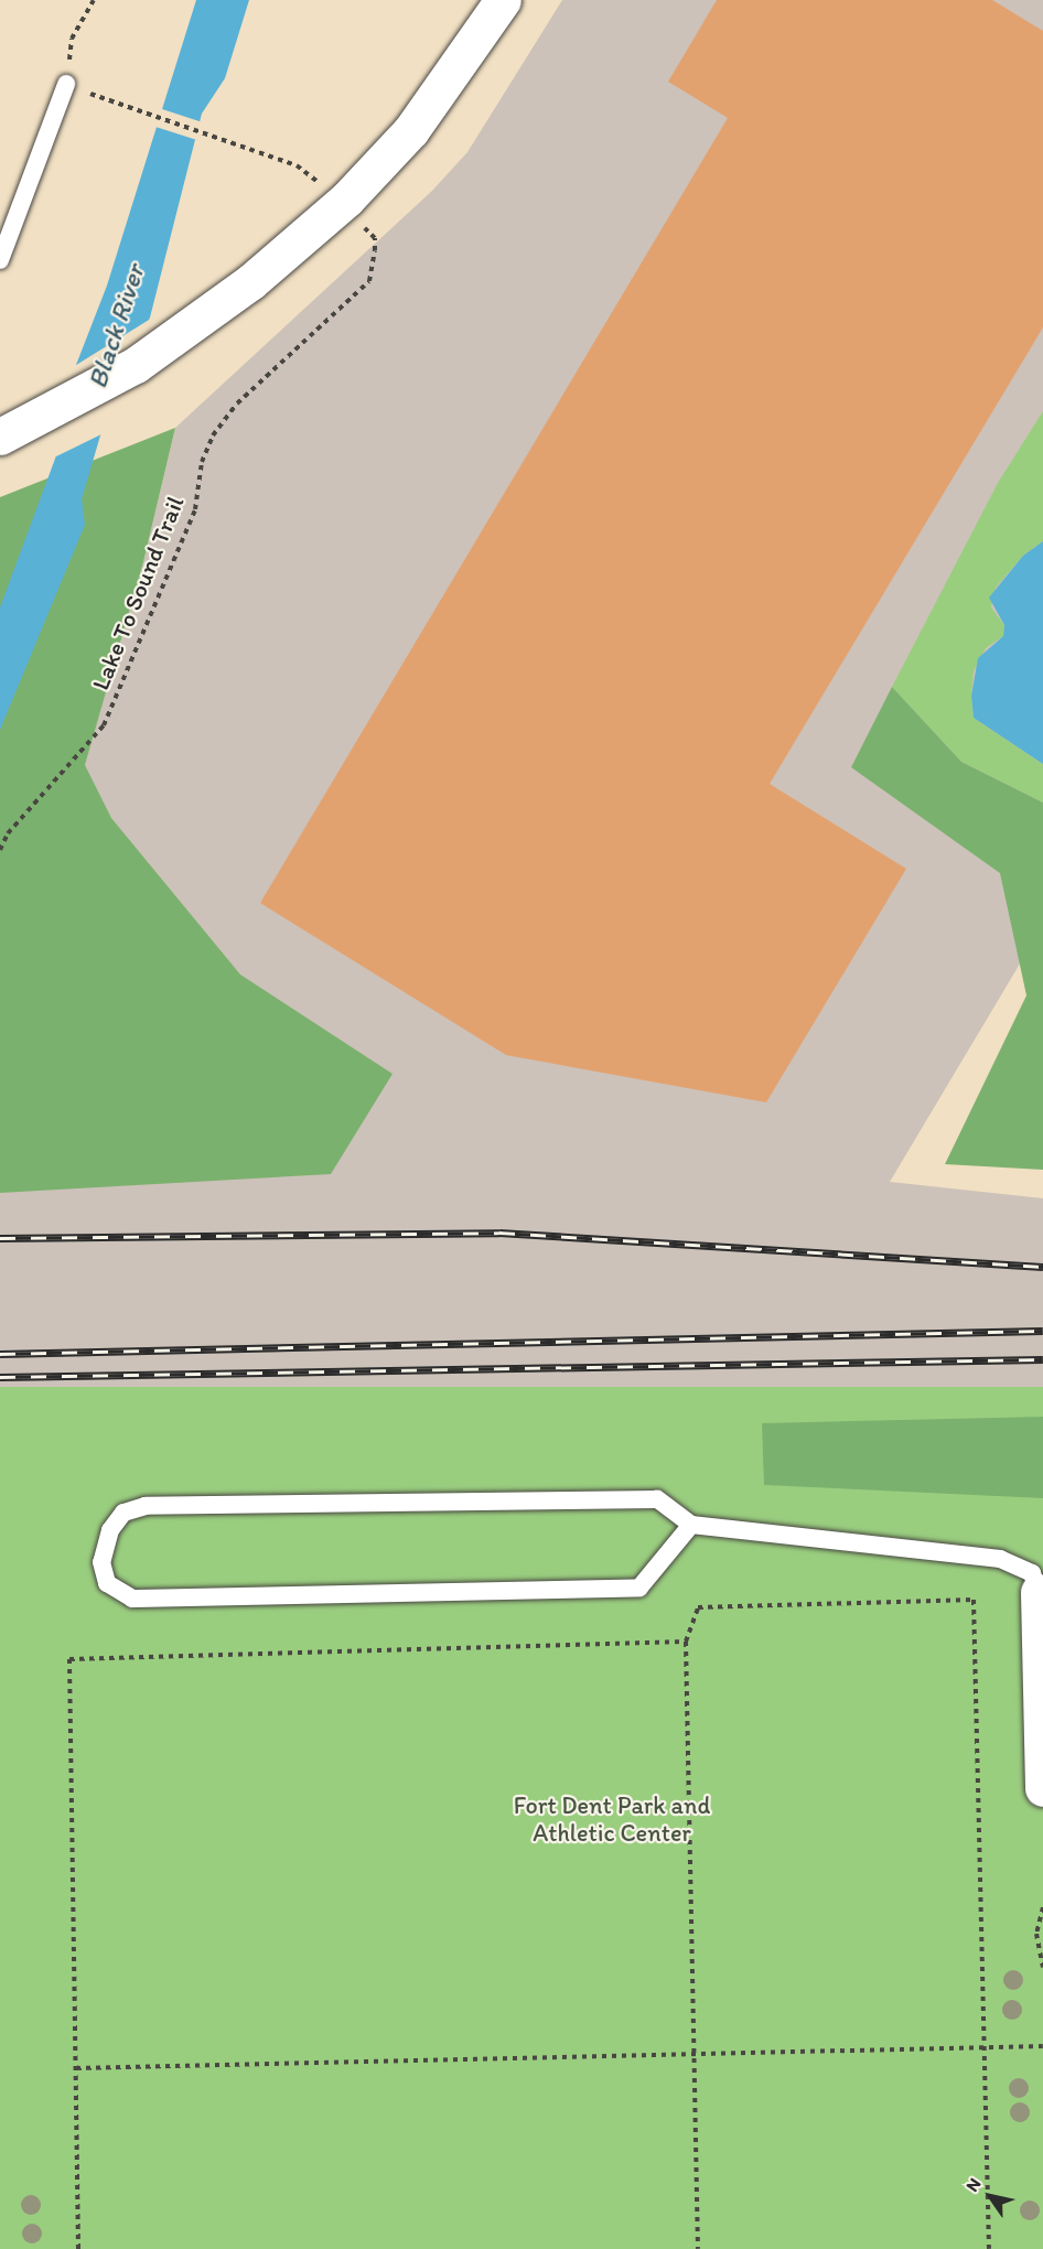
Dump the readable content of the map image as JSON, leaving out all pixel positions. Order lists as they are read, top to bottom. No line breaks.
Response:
{"streets":{"path":["Lake To Sound Trail"]},"water":["Black River"],"parks":["Fort Dent Park and Athletic Center"],"north":"top left"}
